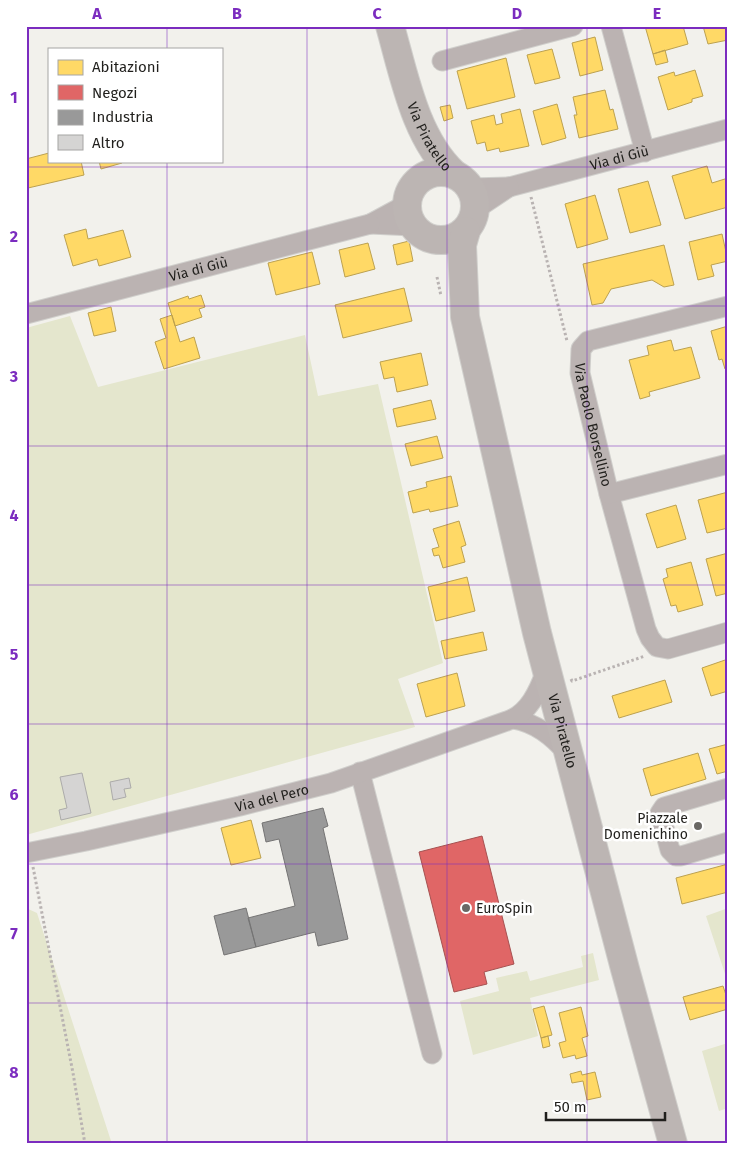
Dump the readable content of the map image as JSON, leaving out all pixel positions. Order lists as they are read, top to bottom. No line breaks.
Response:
{"streets":{"main road":["Via Piratello"],"street":["Via di Giù","Via Paolo Borsellino","Via del Pero"]},"crossings":[["Via Piratello","Via di Giù"],["Via Piratello","Via del Pero"]],"places":["Piazzale Domenichino","EuroSpin"],"legend":["Abitazioni","Negozi","Industria","Altro"],"scale_bar":"50 m","grid":{"columns":["A","B","C","D","E"],"rows":["1","2","3","4","5","6","7","8"]}}
